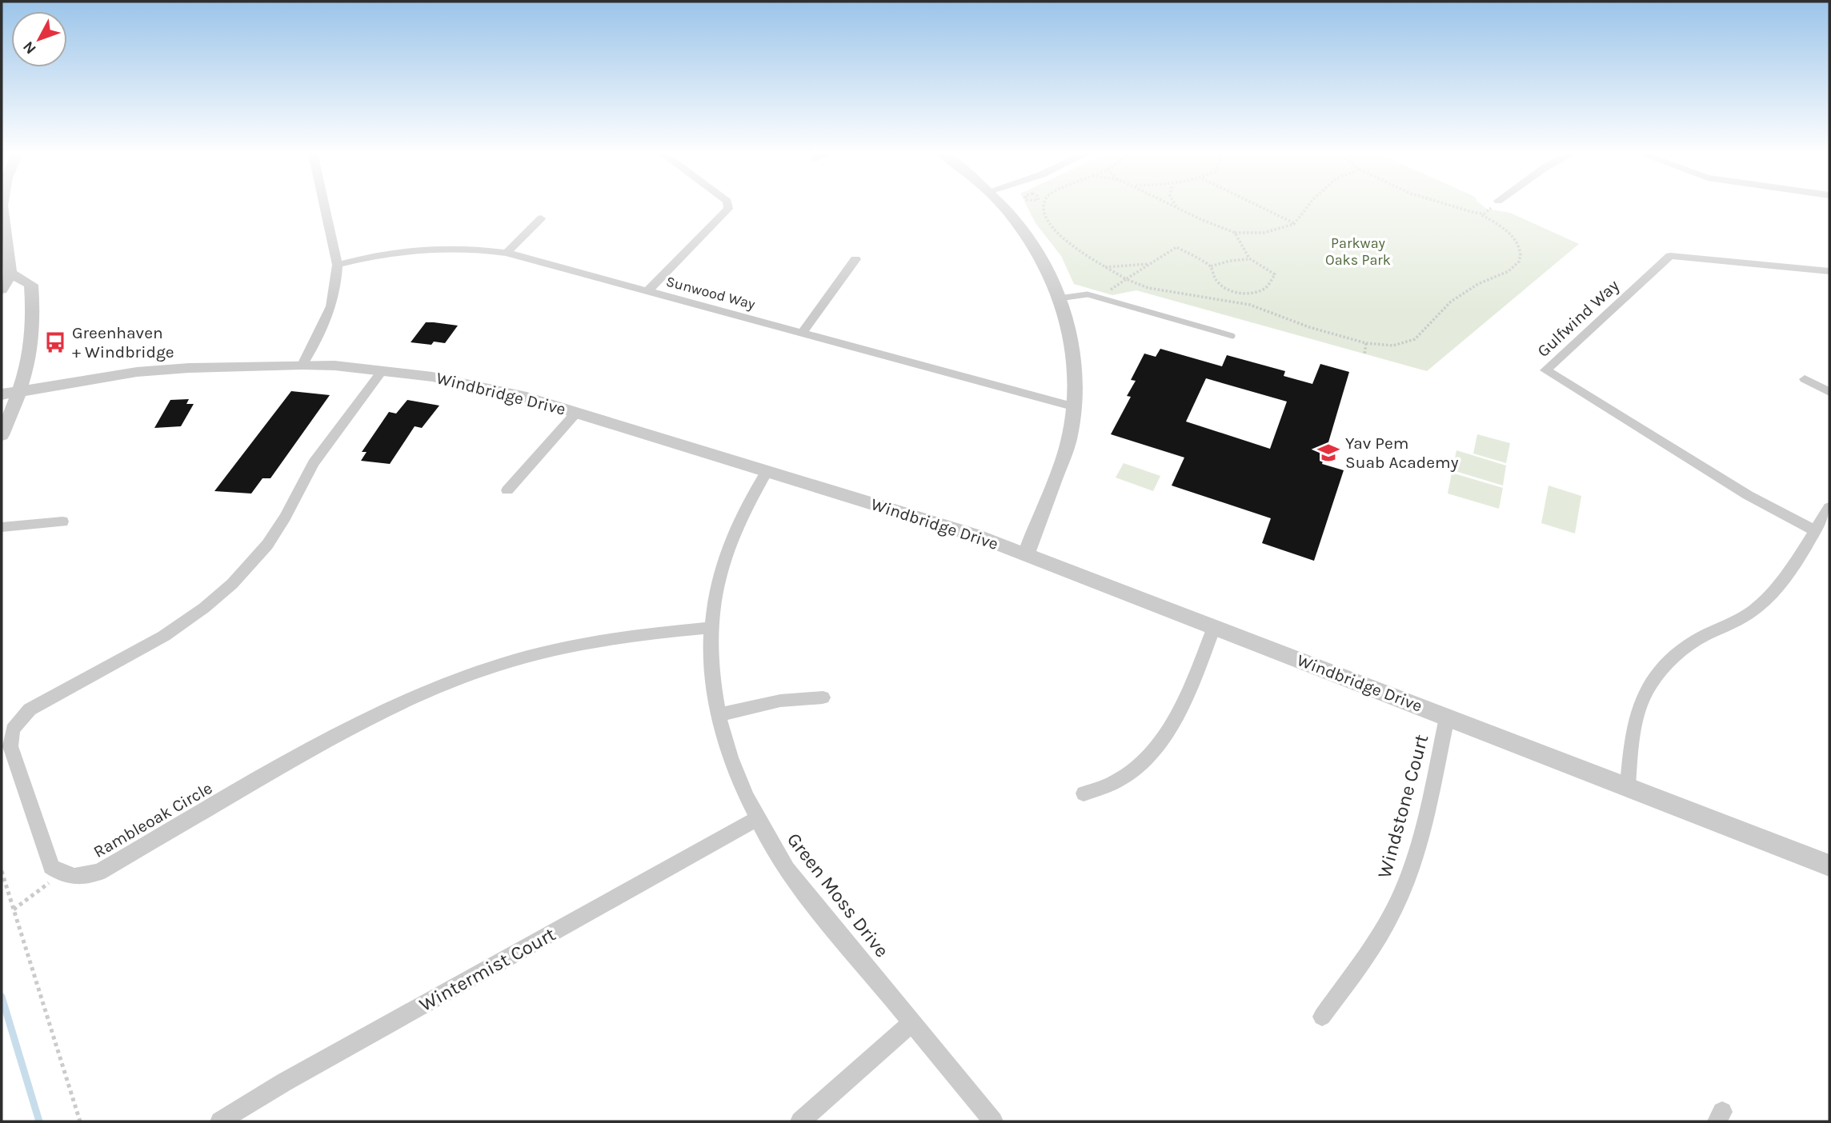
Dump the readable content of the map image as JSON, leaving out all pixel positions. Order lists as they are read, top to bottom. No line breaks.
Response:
{"streets":{"street":["Sunwood Way","Gulfwind Way","Windbridge Drive","Windstone Court","Rambleoak Circle","Green Moss Drive","Wintermist Court"]},"crossings":[["Windbridge Drive","Windstone Court"],["Windbridge Drive","Green Moss Drive"],["Rambleoak Circle","Green Moss Drive"],["Green Moss Drive","Wintermist Court"]],"parks":["Parkway Oaks Park"],"places":{"bus stop":["Greenhaven + Windbridge"],"school or university":["Yav Pem Suab Academy"]},"north":"bottom left"}
